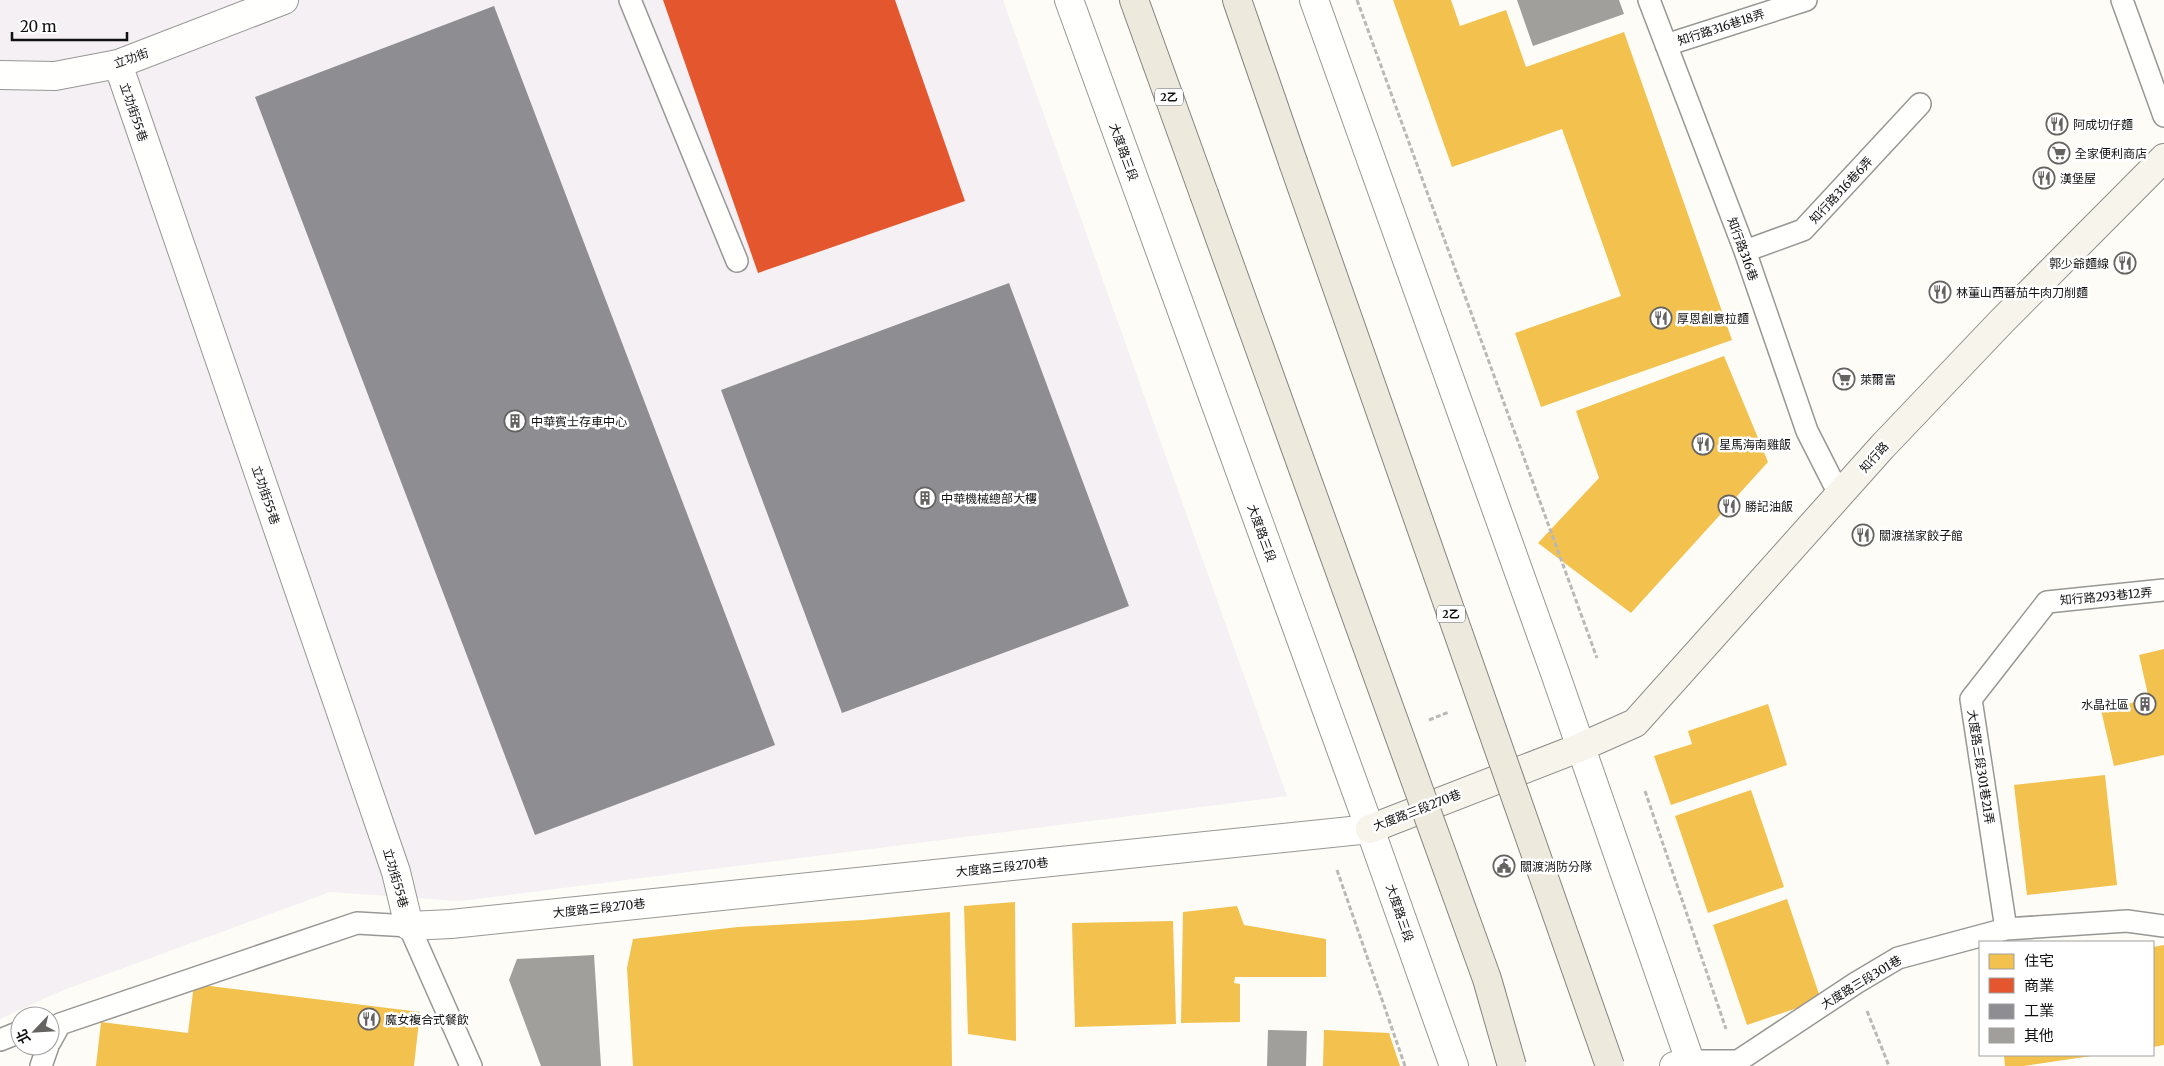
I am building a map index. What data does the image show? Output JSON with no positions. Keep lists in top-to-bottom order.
{
  "streets": {
    "main road": ["2乙"],
    "street": [
      "立功街",
      "立功街55巷",
      "大度路三段",
      "知行路",
      "大度路三段270巷"
    ],
    "lane": [
      "知行路316巷18弄",
      "知行路316巷6弄",
      "知行路316巷",
      "知行路293巷12弄",
      "大度路三段301巷21弄",
      "大度路三段301巷"
    ]
  },
  "crossings": [
    ["知行路316巷18弄", "知行路316巷"],
    ["立功街", "立功街55巷"],
    ["立功街55巷", "大度路三段270巷"],
    ["大度路三段", "大度路三段270巷"],
    ["知行路316巷6弄", "知行路316巷"],
    ["知行路316巷", "知行路"],
    ["知行路", "大度路三段270巷"],
    ["知行路293巷12弄", "大度路三段301巷21弄"],
    ["大度路三段301巷21弄", "大度路三段301巷"]
  ],
  "places": {
    "restaurant": [
      "阿成切仔麵",
      "漢堡屋",
      "郭少爺麵線",
      "林董山西蕃茄牛肉刀削麵",
      "厚恩創意拉麵",
      "星馬海南雞飯",
      "勝記油飯",
      "關渡禚家餃子館",
      "魔女複合式餐飲"
    ],
    "supermarket": ["全家便利商店", "萊爾富"],
    "building": ["中華賓士存車中心", "中華機械總部大樓", "水晶社區"],
    "public building": ["關渡消防分隊"]
  },
  "legend": [
    "住宅",
    "商業",
    "工業",
    "其他"
  ],
  "scale_bar": "20 m",
  "north": "bottom left"
}
